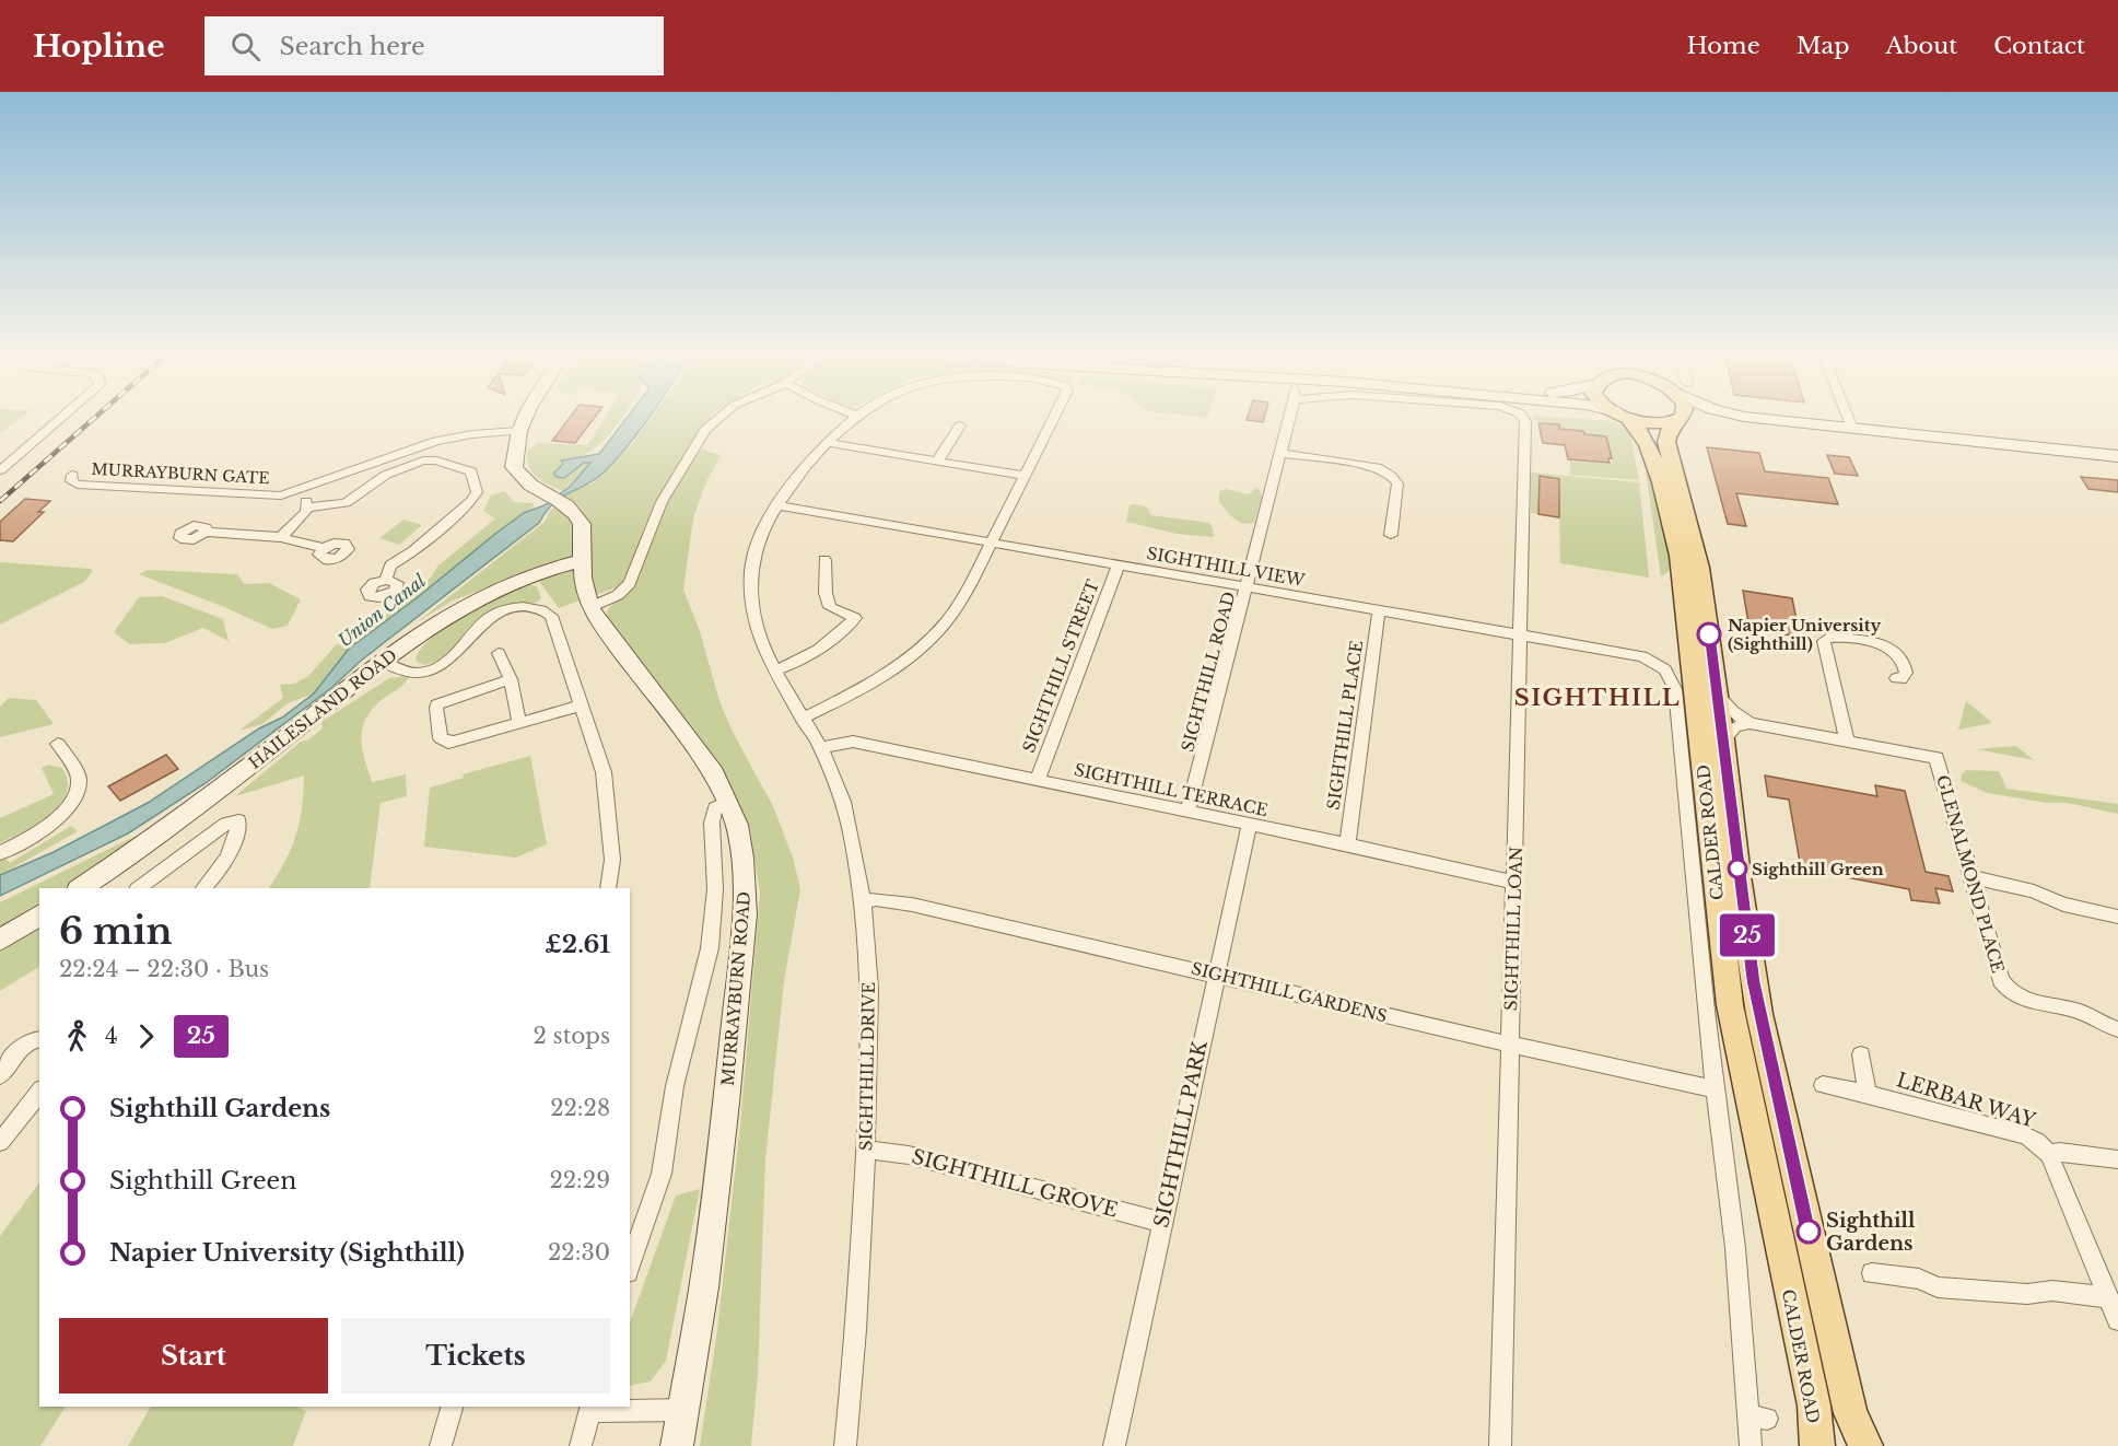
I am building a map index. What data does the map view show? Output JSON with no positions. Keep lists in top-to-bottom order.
{
  "streets": {
    "main road": ["CALDER ROAD"],
    "street": [
      "MURRAYBURN GATE",
      "SIGHTHILL VIEW",
      "SIGHTHILL STREET",
      "SIGHTHILL ROAD",
      "HAILESLAND ROAD",
      "SIGHTHILL PLACE",
      "SIGHTHILL TERRACE",
      "GLENALMOND PLACE",
      "SIGHTHILL LOAN",
      "MURRAYBURN ROAD",
      "SIGHTHILL GARDENS",
      "SIGHTHILL DRIVE",
      "LERBAR WAY",
      "SIGHTHILL PARK",
      "SIGHTHILL GROVE"
    ]
  },
  "crossings": [
    ["MURRAYBURN GATE", "MURRAYBURN ROAD"],
    ["SIGHTHILL VIEW", "SIGHTHILL STREET"],
    ["SIGHTHILL VIEW", "SIGHTHILL ROAD"],
    ["SIGHTHILL VIEW", "SIGHTHILL PLACE"],
    ["SIGHTHILL VIEW", "CALDER ROAD"],
    ["SIGHTHILL VIEW", "SIGHTHILL LOAN"],
    ["SIGHTHILL VIEW", "SIGHTHILL DRIVE"],
    ["SIGHTHILL STREET", "SIGHTHILL TERRACE"],
    ["SIGHTHILL ROAD", "SIGHTHILL TERRACE"],
    ["HAILESLAND ROAD", "MURRAYBURN ROAD"],
    ["SIGHTHILL PLACE", "SIGHTHILL TERRACE"],
    ["SIGHTHILL TERRACE", "SIGHTHILL LOAN"],
    ["SIGHTHILL TERRACE", "SIGHTHILL DRIVE"],
    ["SIGHTHILL TERRACE", "SIGHTHILL PARK"],
    ["CALDER ROAD", "SIGHTHILL GARDENS"],
    ["SIGHTHILL LOAN", "SIGHTHILL GARDENS"],
    ["SIGHTHILL GARDENS", "SIGHTHILL DRIVE"],
    ["SIGHTHILL GARDENS", "SIGHTHILL PARK"],
    ["SIGHTHILL DRIVE", "SIGHTHILL GROVE"],
    ["SIGHTHILL PARK", "SIGHTHILL GROVE"]
  ],
  "districts": ["SIGHTHILL"],
  "water": ["Union Canal"],
  "places": ["Napier University (Sighthill)", "Sighthill Green", "Sighthill Gardens"],
  "lines": ["bus line 25"],
  "page": {
    "header": "Hopline",
    "search": "Search here",
    "nav": [
      "Home",
      "Map",
      "About",
      "Contact"
    ],
    "on_map": "25",
    "heading": ["6 min", "22:24 – 22:30 · Bus", "£2.61"],
    "legs": ["4", "25", "2 stops"],
    "list": [
      {
        "name": "Sighthill Gardens",
        "value": "22:28"
      },
      {
        "name": "Sighthill Green",
        "value": "22:29"
      },
      {
        "name": "Napier University (Sighthill)",
        "value": "22:30"
      }
    ],
    "buttons": ["Start", "Tickets"]
  }
}
